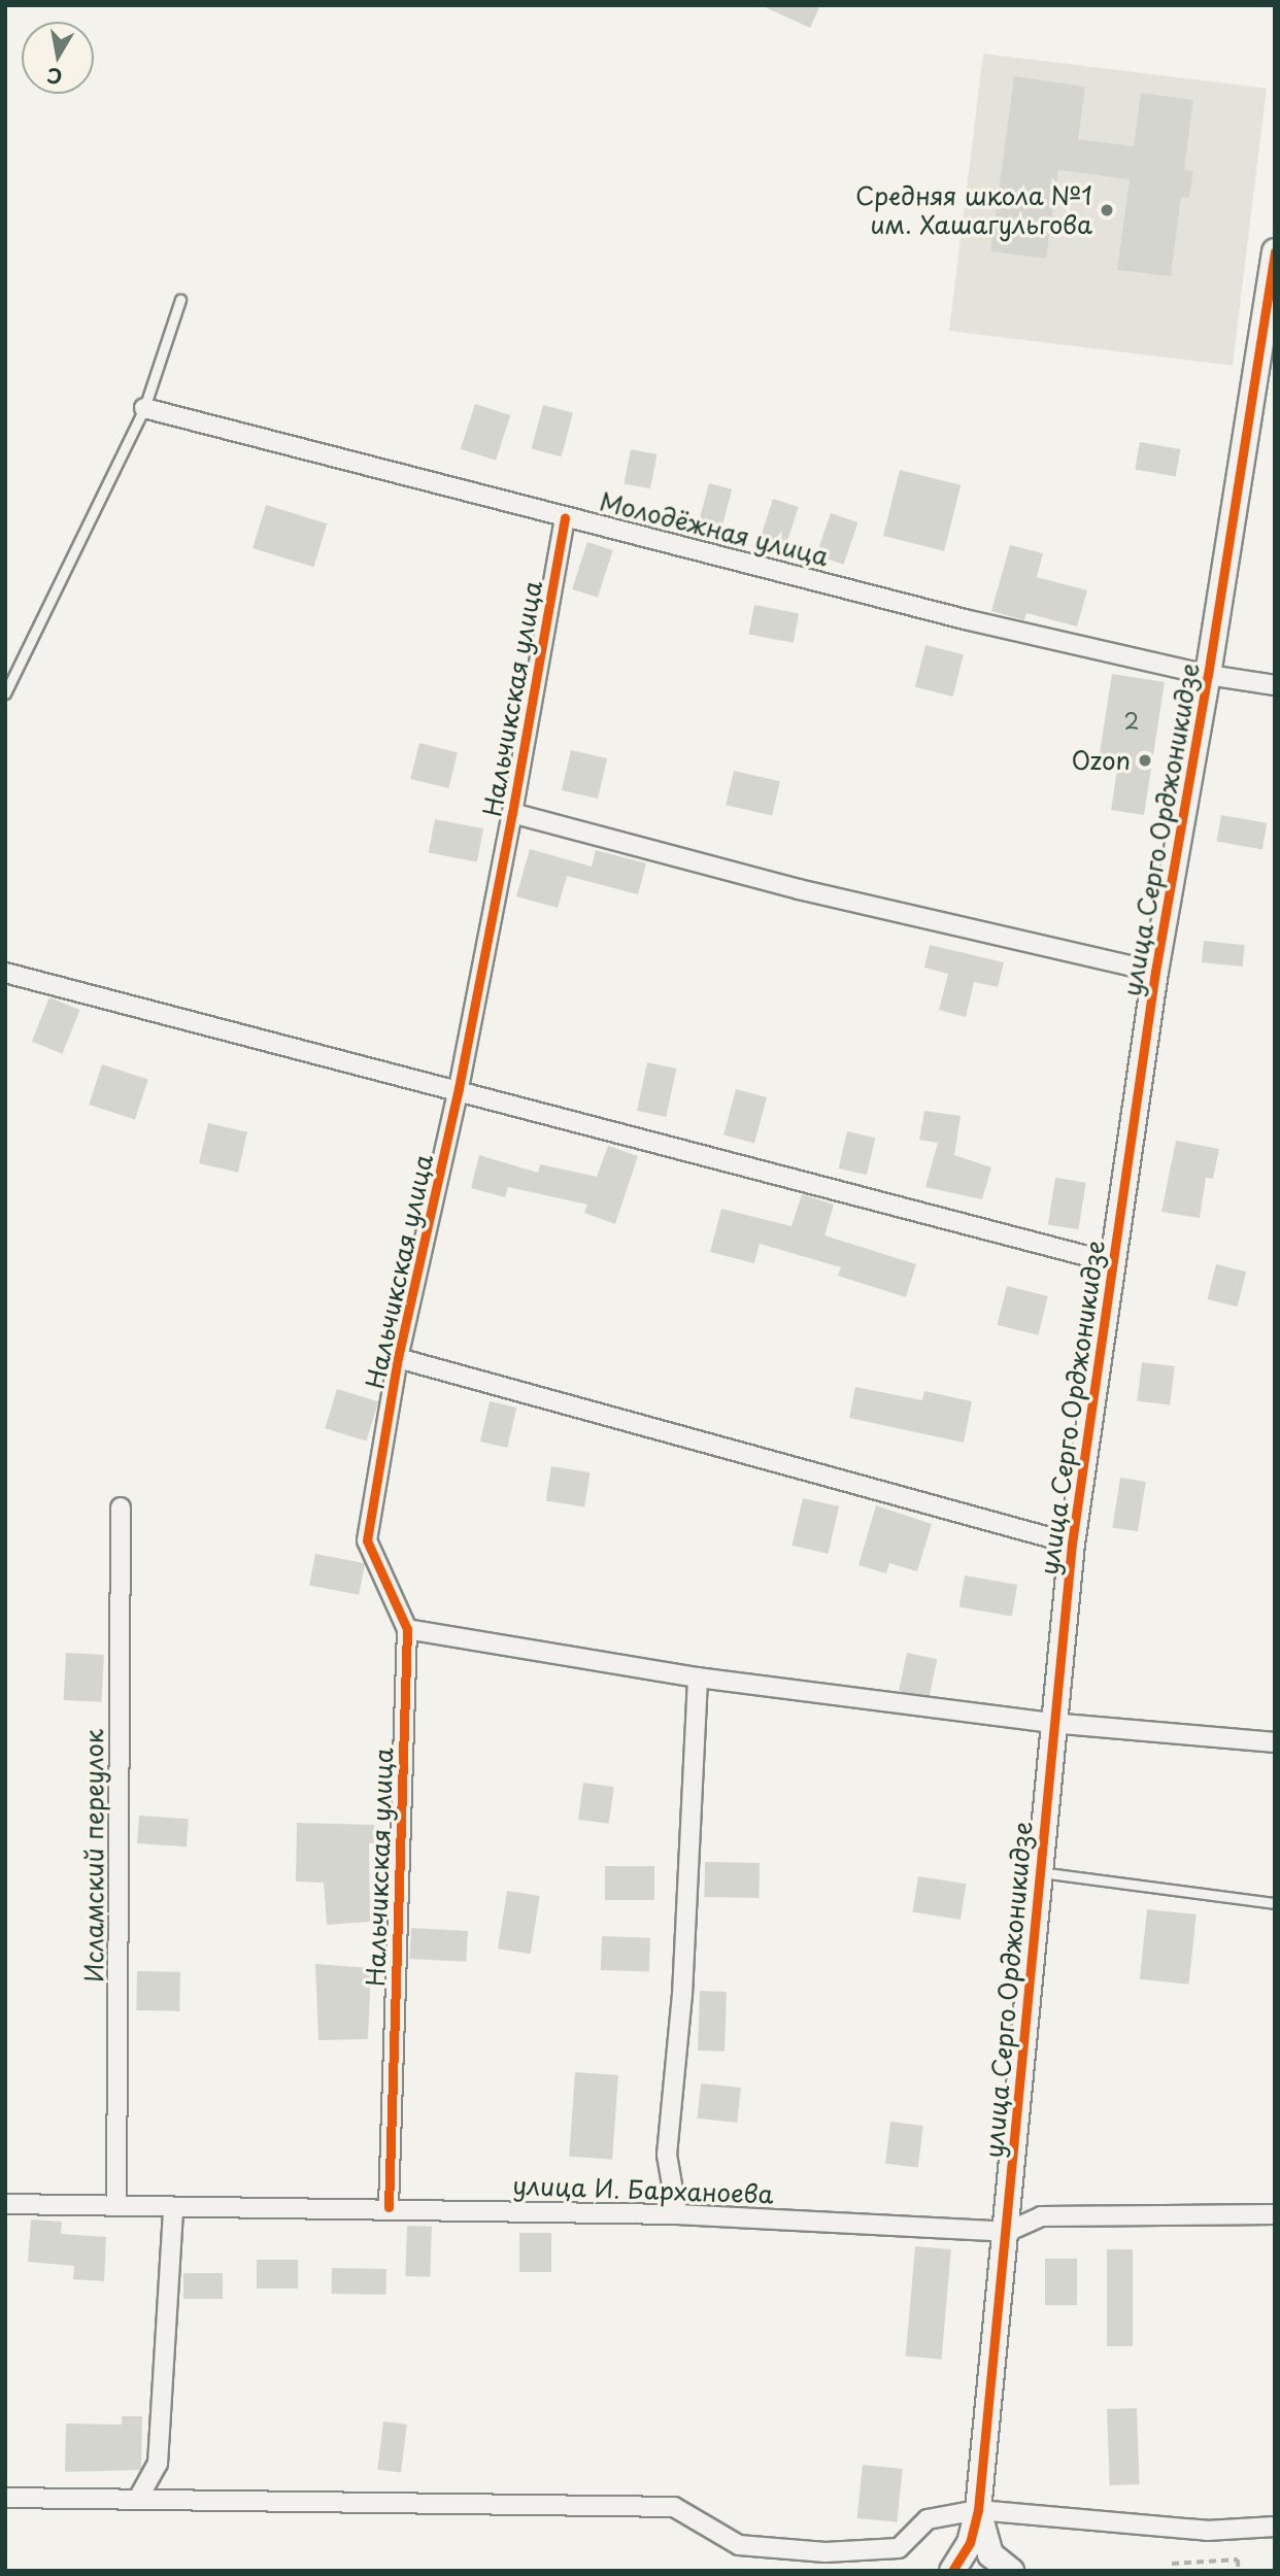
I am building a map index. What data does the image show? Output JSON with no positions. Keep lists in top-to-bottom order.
{
  "streets": {
    "street": [
      "Молодёжная улица",
      "Нальчикская улица",
      "улица Серго Орджоникидзе",
      "Исламский переулок",
      "улица И. Барханоева"
    ]
  },
  "crossings": [
    ["Молодёжная улица", "Нальчикская улица"],
    ["Молодёжная улица", "улица Серго Орджоникидзе"],
    ["Нальчикская улица", "улица И. Барханоева"],
    ["улица Серго Орджоникидзе", "улица И. Барханоева"],
    ["Исламский переулок", "улица И. Барханоева"]
  ],
  "places": ["Средняя школа №1 им. Хашагульгова", "Ozon"],
  "house_numbers": ["2"],
  "north": "bottom"
}
